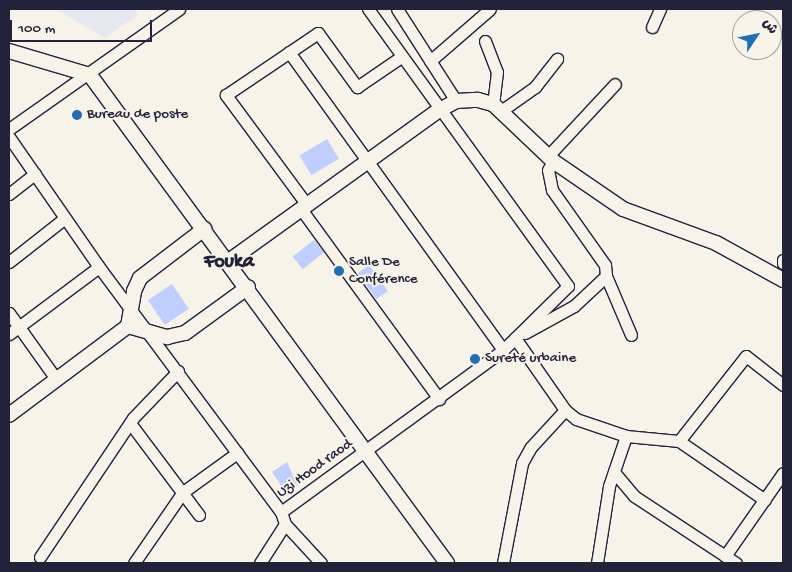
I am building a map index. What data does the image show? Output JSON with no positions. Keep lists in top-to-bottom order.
{
  "streets": {
    "street": ["Uzi Hood raod"]
  },
  "districts": ["Fouka"],
  "places": ["Bureau de poste", "Salle De Conférence", "Sureté urbaine"],
  "scale_bar": "100 m",
  "north": "top right"
}
